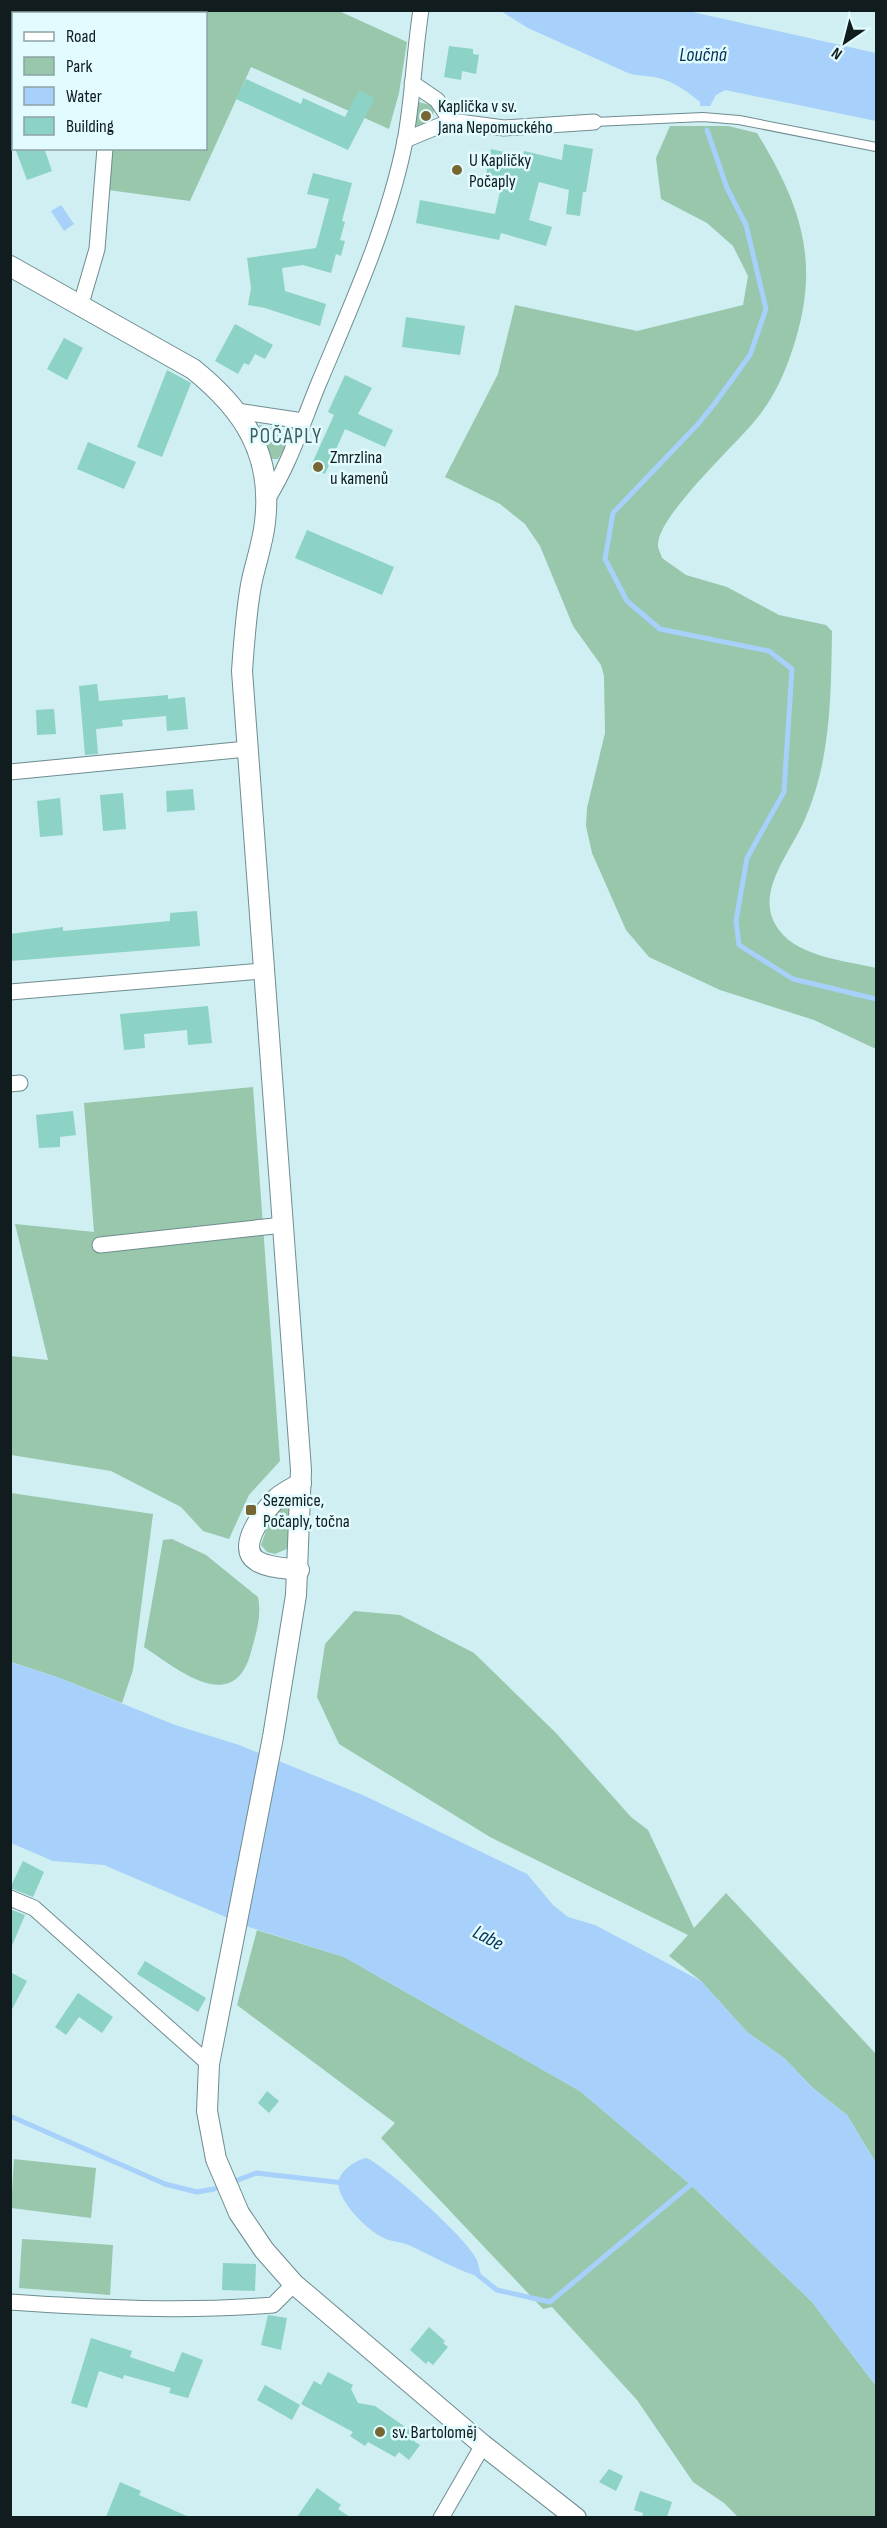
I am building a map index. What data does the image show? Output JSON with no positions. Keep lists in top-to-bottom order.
{
  "districts": ["POČAPLY"],
  "water": ["Loučná", "Labe"],
  "places": {
    "other": [
      "Kaplička v sv. Jana Nepomuckého",
      "U Kapličky Počaply",
      "Zmrzlina u kamenů",
      "sv. Bartoloměj"
    ],
    "transit": ["Sezemice, Počaply, točna"]
  },
  "legend": [
    "Road",
    "Park",
    "Water",
    "Building"
  ],
  "north": "bottom left"
}
